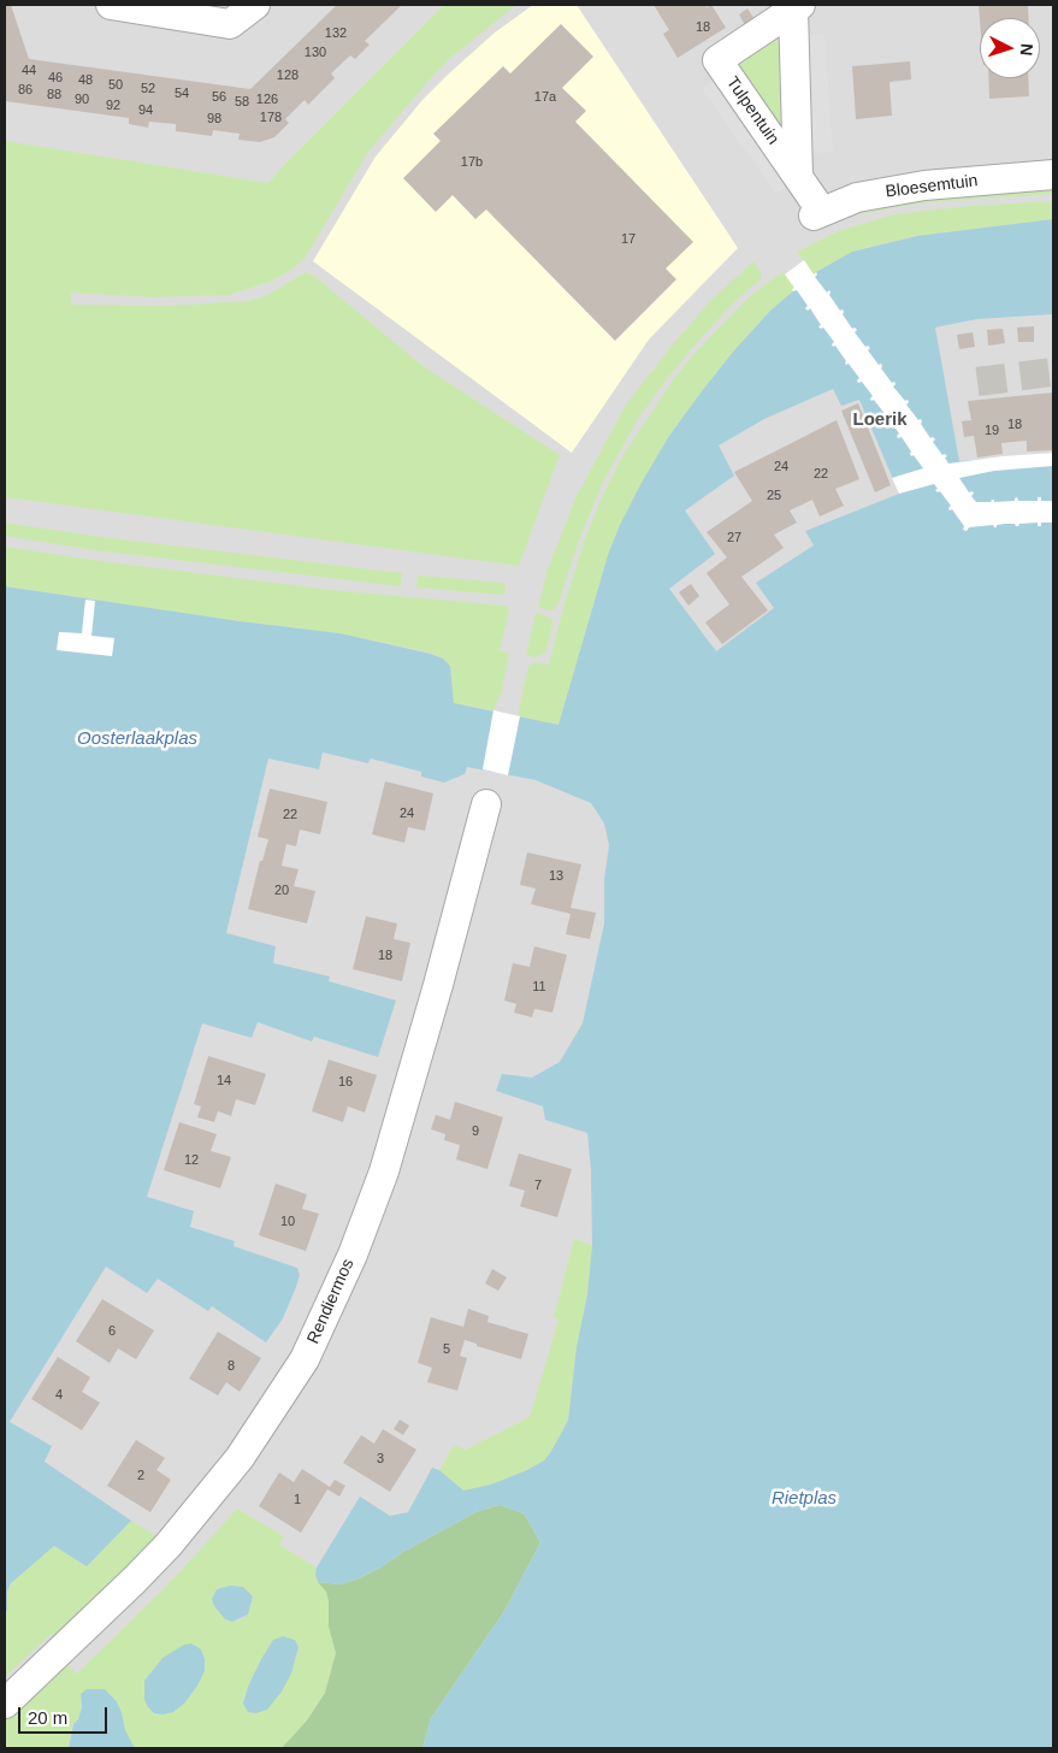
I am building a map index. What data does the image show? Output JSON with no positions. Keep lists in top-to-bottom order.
{
  "streets": {
    "street": ["Tulpentuin", "Bloesemtuin", "Rendiermos"]
  },
  "crossings": [
    ["Tulpentuin", "Bloesemtuin"]
  ],
  "districts": ["Loerik"],
  "water": ["Oosterlaakplas", "Rietplas"],
  "house_numbers": [
    "18",
    "132",
    "130",
    "44",
    "128",
    "46",
    "48",
    "50",
    "52",
    "86",
    "54",
    "88",
    "56",
    "17a",
    "90",
    "126",
    "58",
    "92",
    "94",
    "178",
    "98",
    "17b",
    "17",
    "18",
    "19",
    "24",
    "22",
    "25",
    "27",
    "24",
    "22",
    "13",
    "20",
    "18",
    "11",
    "14",
    "16",
    "9",
    "12",
    "7",
    "10",
    "6",
    "5",
    "8",
    "4",
    "3",
    "2",
    "1"
  ],
  "scale_bar": "20 m",
  "north": "right"
}
